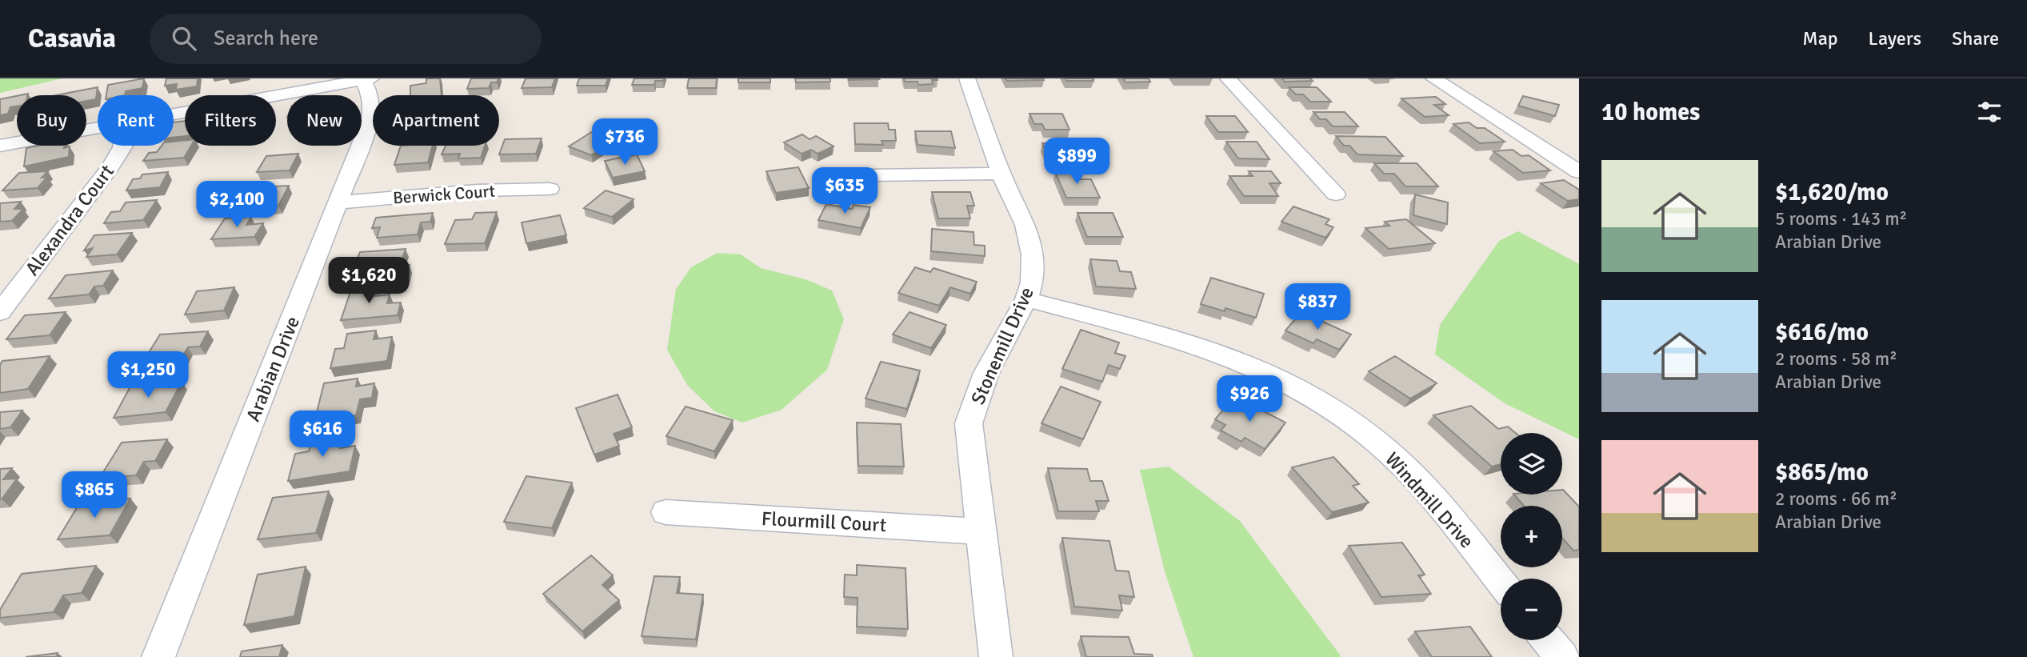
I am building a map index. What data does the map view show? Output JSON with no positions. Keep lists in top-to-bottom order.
{
  "streets": {
    "street": [
      "Berwick Court",
      "Alexandra Court",
      "Stonemill Drive",
      "Arabian Drive",
      "Windmill Drive",
      "Flourmill Court"
    ]
  },
  "crossings": [
    ["Berwick Court", "Arabian Drive"],
    ["Stonemill Drive", "Windmill Drive"],
    ["Stonemill Drive", "Flourmill Court"]
  ],
  "page": {
    "header": "Casavia",
    "search": "Search here",
    "nav": ["Map", "Layers", "Share"],
    "heading": "10 homes",
    "chip": [
      "Buy",
      "Rent",
      "Filters",
      "New",
      "Apartment"
    ],
    "price": [
      "$736",
      "$899",
      "$635",
      "$2,100",
      "$1,620",
      "$837",
      "$1,250",
      "$926",
      "$616",
      "$865"
    ],
    "list": [
      {
        "name": "$1,620/mo",
        "note": "5 rooms · 143 m² · Arabian Drive"
      },
      {
        "name": "$616/mo",
        "note": "2 rooms · 58 m² · Arabian Drive"
      },
      {
        "name": "$865/mo",
        "note": "2 rooms · 66 m² · Arabian Drive"
      }
    ],
    "map_buttons": ["+", "−"]
  }
}
